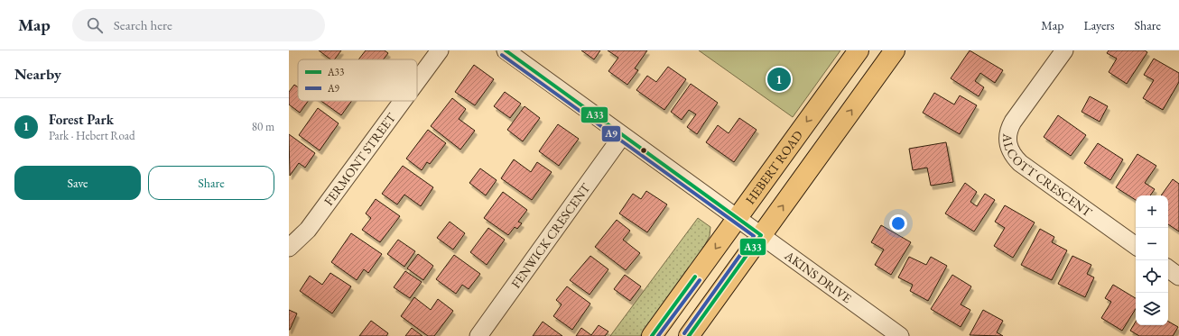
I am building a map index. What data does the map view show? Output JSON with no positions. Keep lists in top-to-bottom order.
{
  "streets": {
    "main road": ["HEBERT ROAD"],
    "street": [
      "FERMONT STREET",
      "ALCOTT CRESCENT",
      "FENWICK CRESCENT",
      "AKINS DRIVE"
    ]
  },
  "crossings": [
    ["HEBERT ROAD", "AKINS DRIVE"],
    ["FENWICK CRESCENT", "AKINS DRIVE"]
  ],
  "lines": ["transit line A33", "transit line A9"],
  "legend": ["A33", "A9"],
  "page": {
    "header": "Map",
    "search": "Search here",
    "nav": ["Map", "Layers", "Share"],
    "heading": "Nearby",
    "pins": "1",
    "list": [
      {
        "mark": "1",
        "name": "Forest Park",
        "note": "Park · Hebert Road",
        "value": "80 m"
      }
    ],
    "buttons": ["Save", "Share"],
    "map_buttons": ["+", "−"]
  }
}
